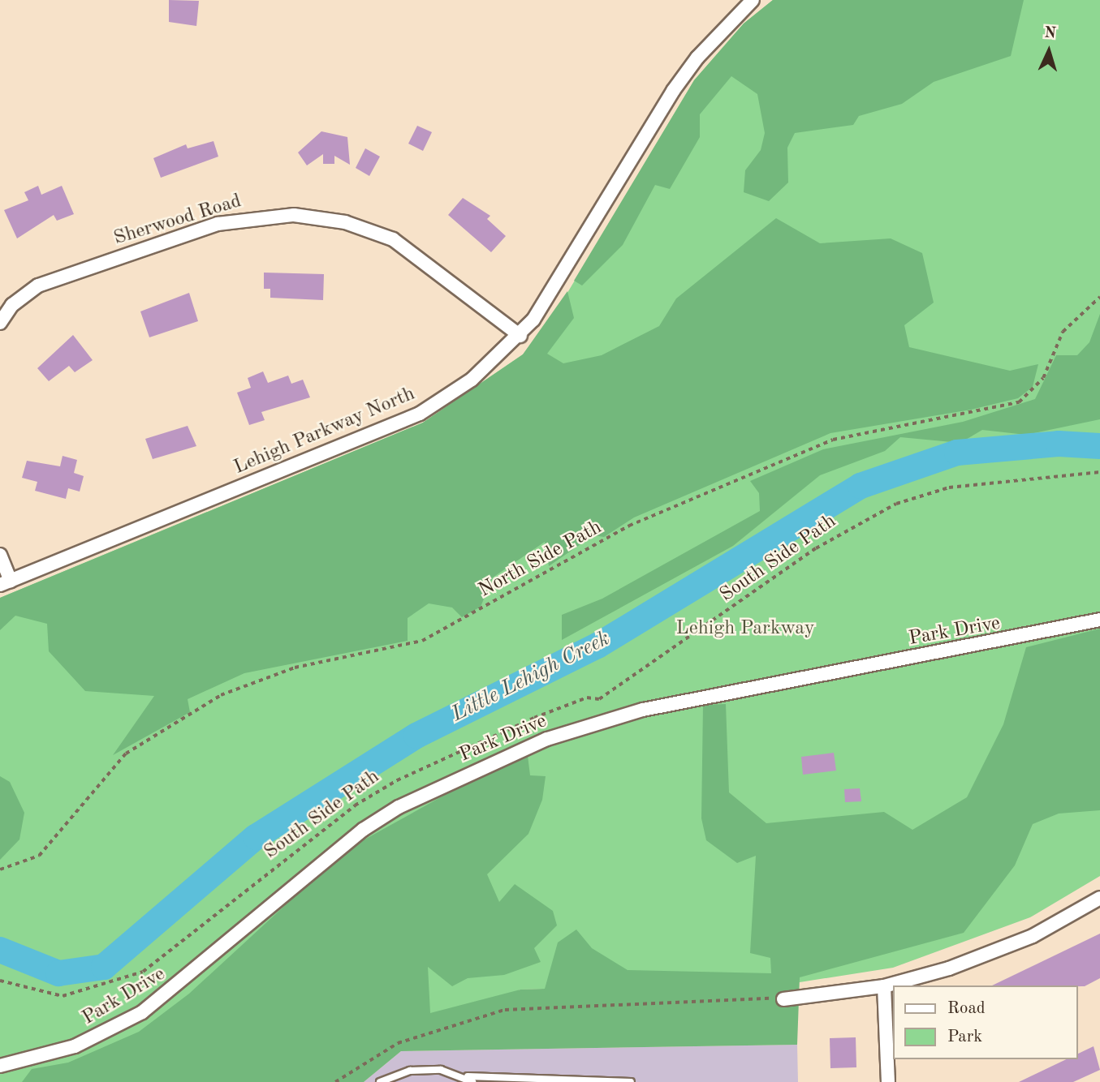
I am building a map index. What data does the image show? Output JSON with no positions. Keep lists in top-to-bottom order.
{
  "streets": {
    "street": ["Sherwood Road", "Lehigh Parkway North", "Park Drive"],
    "path": ["South Side Path", "North Side Path"]
  },
  "crossings": [
    ["Sherwood Road", "Lehigh Parkway North"]
  ],
  "water": ["Little Lehigh Creek"],
  "parks": ["Lehigh Parkway"],
  "legend": ["Road", "Park"],
  "north": "top"
}
